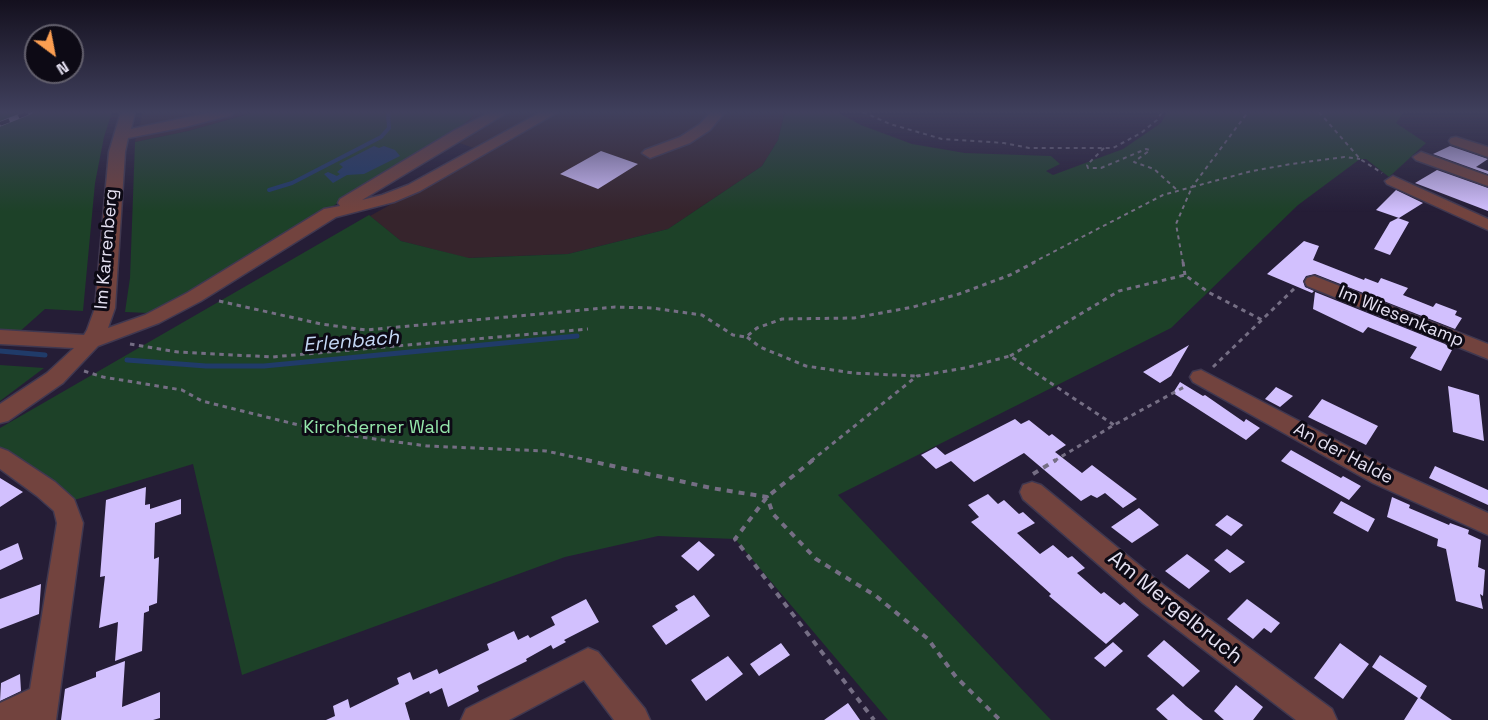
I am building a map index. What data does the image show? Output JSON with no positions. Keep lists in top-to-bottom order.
{
  "streets": {
    "street": [
      "Im Karrenberg",
      "Im Wiesenkamp",
      "An der Halde",
      "Am Mergelbruch"
    ]
  },
  "water": ["Erlenbach"],
  "parks": ["Kirchderner Wald"],
  "north": "bottom right"
}
